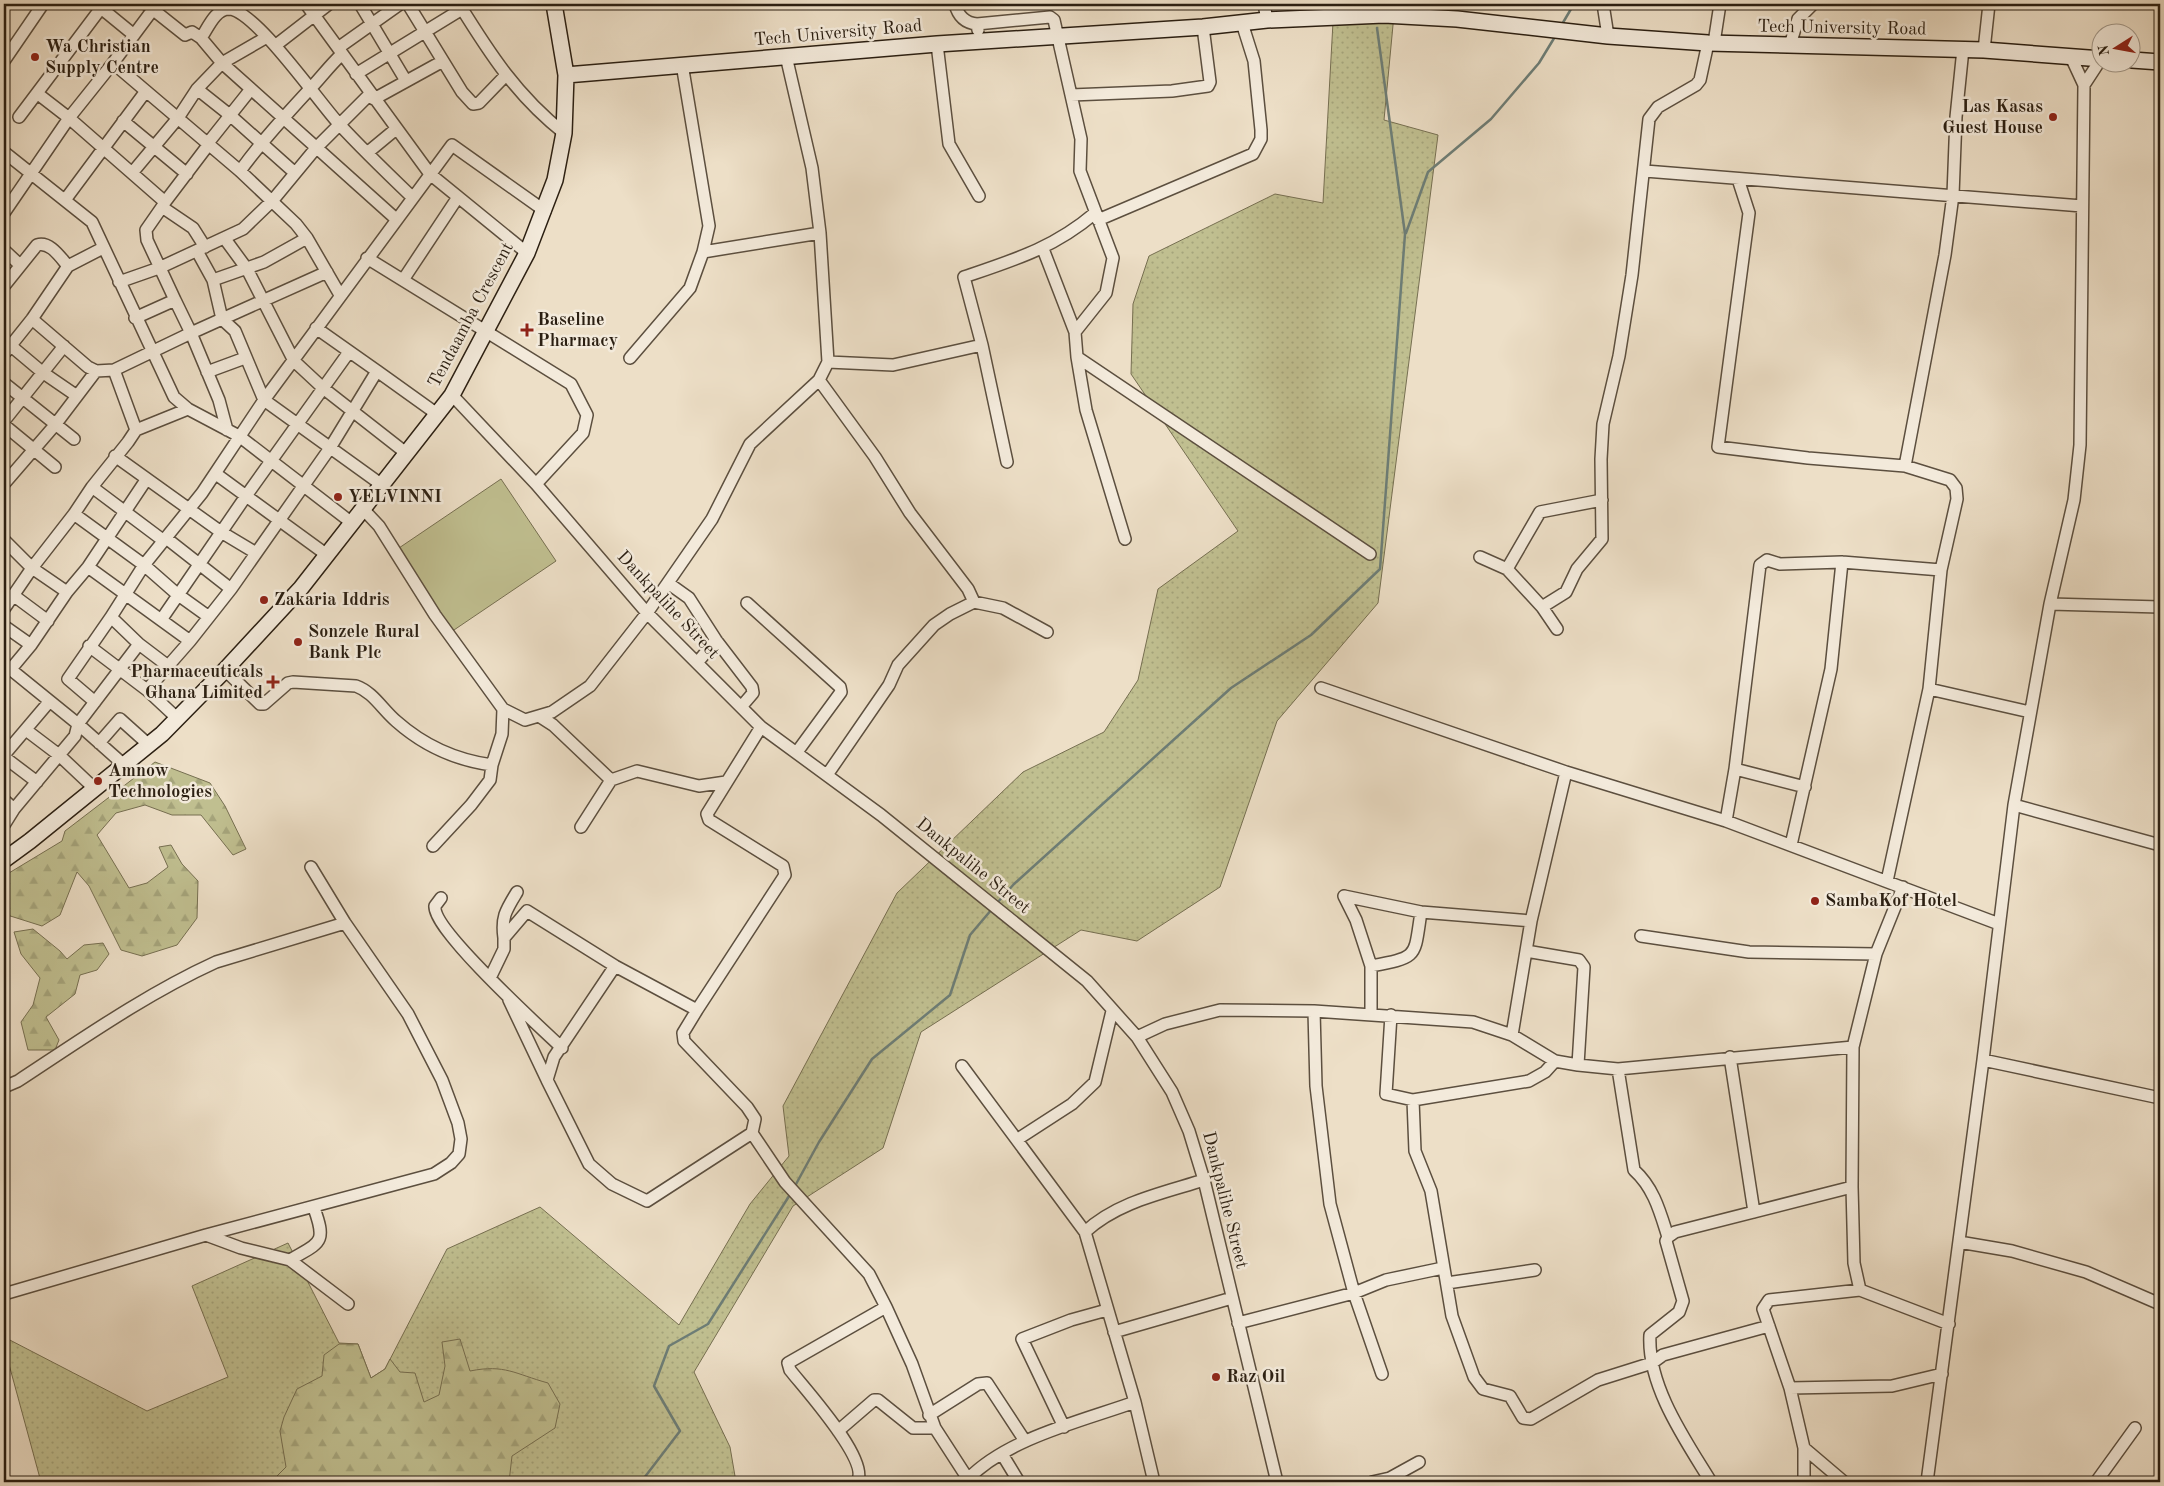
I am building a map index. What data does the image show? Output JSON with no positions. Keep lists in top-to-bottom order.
{
  "streets": {
    "street": ["Tech University Road", "Tendaamba Crescent", "Dankpalihe Street"]
  },
  "crossings": [
    ["Tech University Road", "Tendaamba Crescent"],
    ["Tendaamba Crescent", "Dankpalihe Street"]
  ],
  "places": {
    "other": [
      "Wa Christian Supply Centre",
      "Las Kasas Guest House",
      "YELVINNI",
      "Zakaria Iddris",
      "Sonzele Rural Bank Plc",
      "Amnow Technologies",
      "SambaKof Hotel",
      "Raz Oil"
    ],
    "health": ["Baseline Pharmacy", "Pharmaceuticals Ghana Limited"]
  },
  "north": "left"
}
